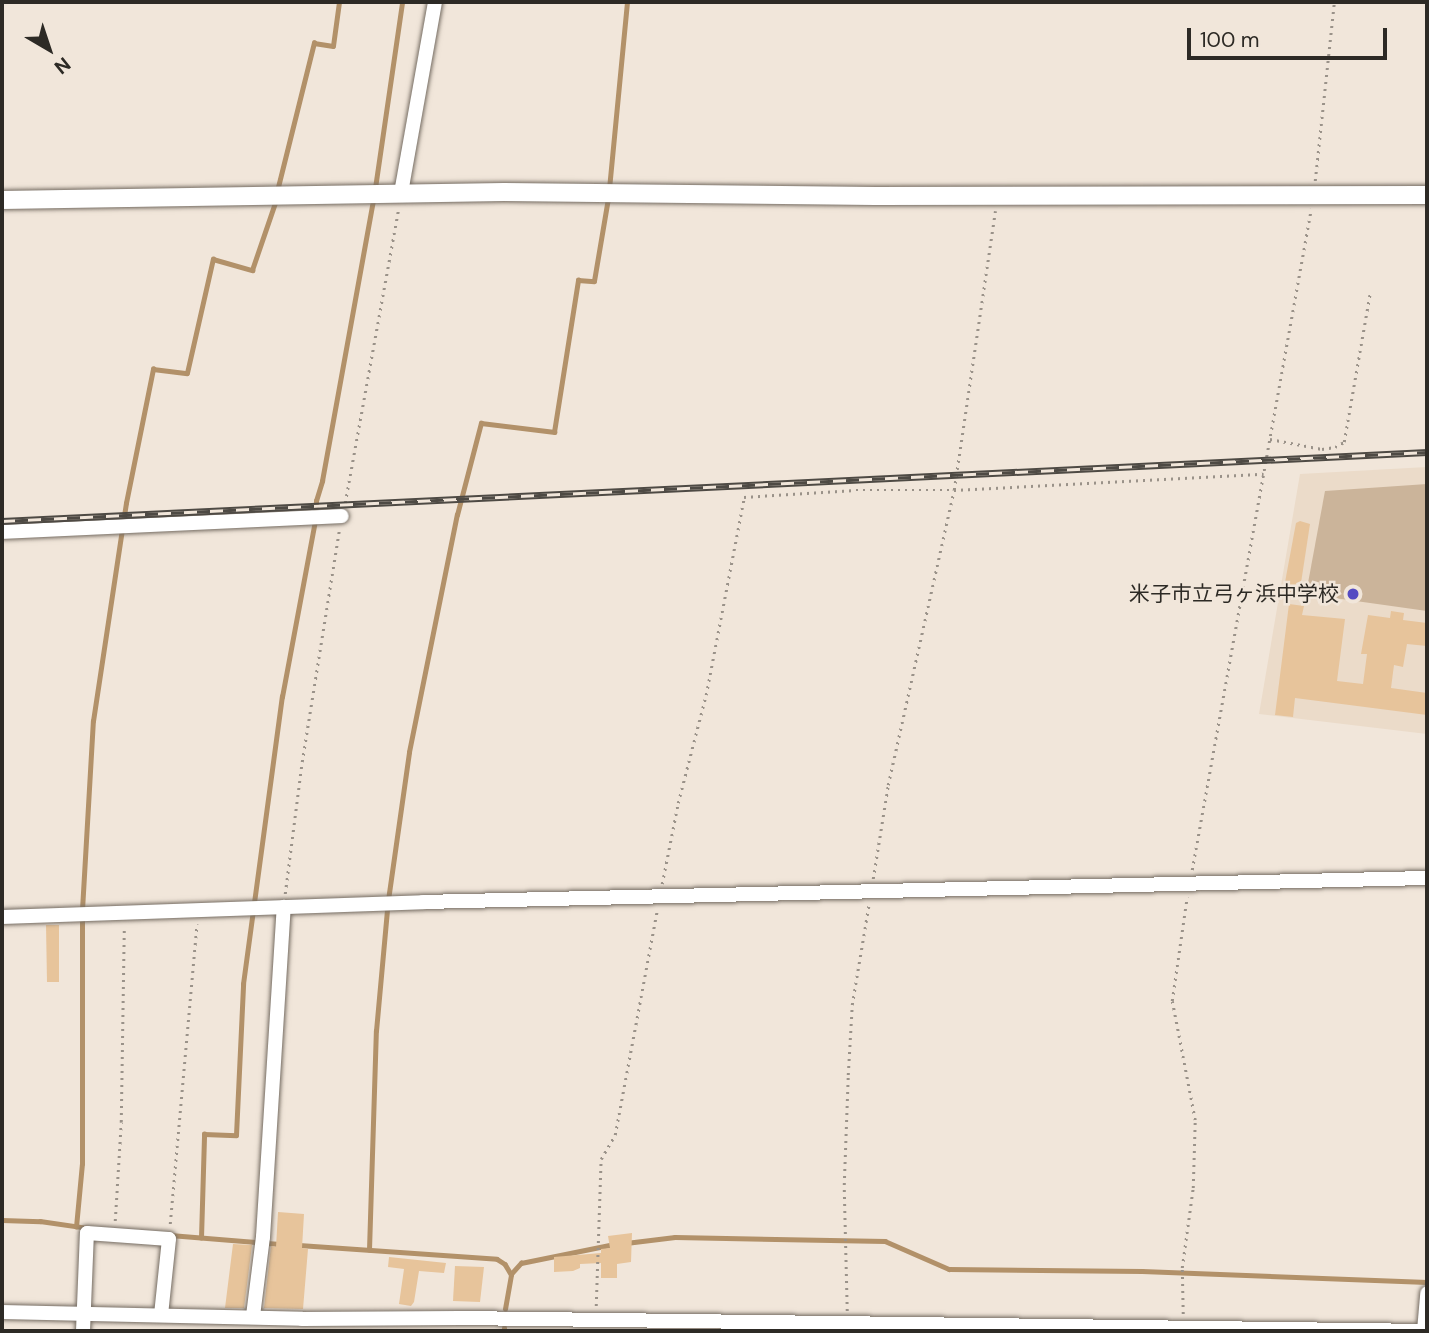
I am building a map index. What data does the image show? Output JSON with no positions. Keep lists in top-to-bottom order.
{
  "places": ["米子市立弓ヶ浜中学校"],
  "scale_bar": "100 m",
  "north": "bottom right"
}
